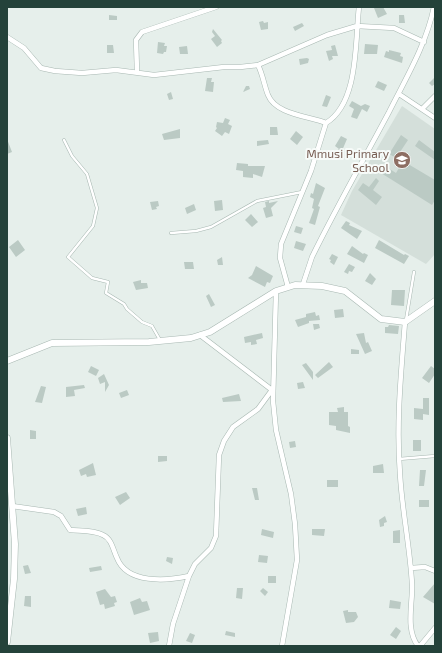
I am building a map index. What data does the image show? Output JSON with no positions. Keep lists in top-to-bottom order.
{
  "places": {
    "school or university": ["Mmusi Primary School"]
  }
}
